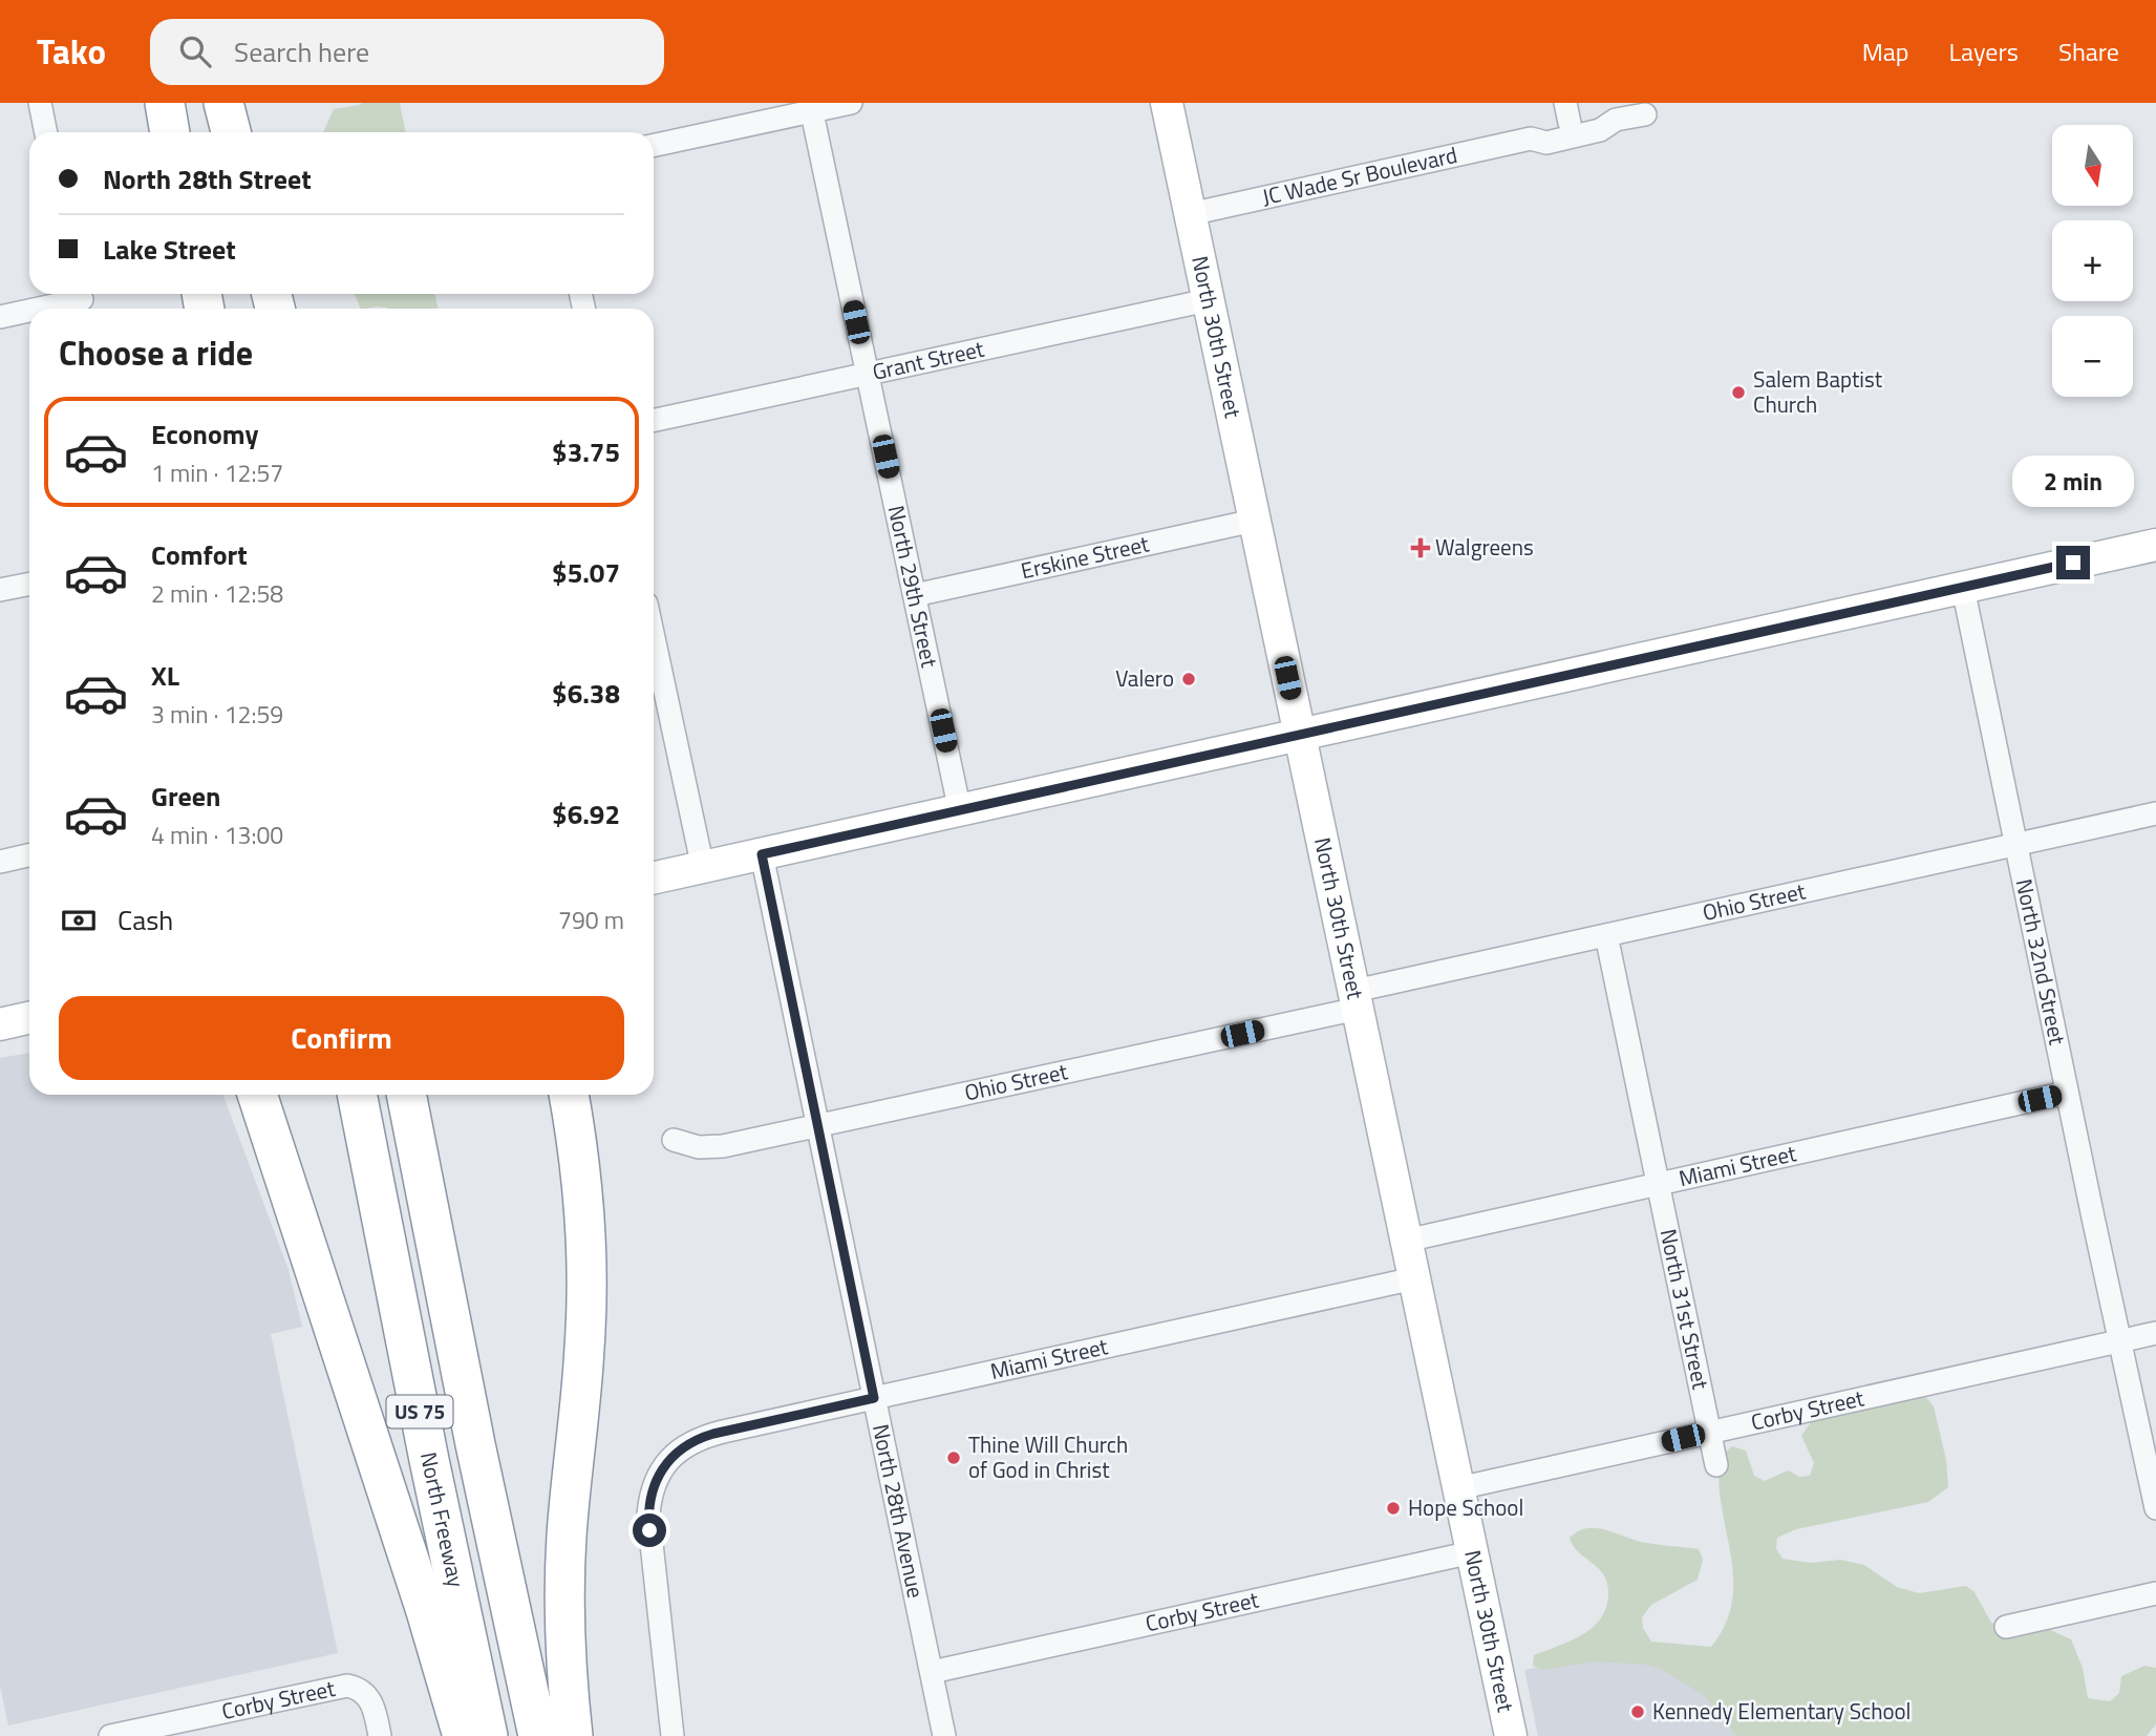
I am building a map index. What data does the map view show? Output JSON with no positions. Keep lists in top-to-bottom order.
{
  "streets": {
    "highway": ["US 75", "North Freeway"],
    "main road": ["North 30th Street"],
    "street": [
      "JC Wade Sr Boulevard",
      "Grant Street",
      "Erskine Street",
      "North 29th Street",
      "Ohio Street",
      "North 32nd Street",
      "Miami Street",
      "North 31st Street",
      "Corby Street",
      "North 28th Avenue"
    ]
  },
  "crossings": [
    ["JC Wade Sr Boulevard", "North 30th Street"],
    ["North 30th Street", "Grant Street"],
    ["North 30th Street", "Erskine Street"],
    ["North 30th Street", "Ohio Street"],
    ["North 30th Street", "Miami Street"],
    ["North 30th Street", "Corby Street"],
    ["Grant Street", "North 29th Street"],
    ["Erskine Street", "North 29th Street"],
    ["Ohio Street", "North 32nd Street"],
    ["Ohio Street", "North 31st Street"],
    ["Ohio Street", "North 28th Avenue"],
    ["North 32nd Street", "Miami Street"],
    ["North 32nd Street", "Corby Street"],
    ["Miami Street", "North 31st Street"],
    ["Miami Street", "North 28th Avenue"],
    ["North 31st Street", "Corby Street"],
    ["Corby Street", "North 28th Avenue"]
  ],
  "places": {
    "other": [
      "Salem Baptist Church",
      "Valero",
      "Thine Will Church of God in Christ",
      "Hope School",
      "Kennedy Elementary School"
    ],
    "health": ["Walgreens"]
  },
  "north": "bottom",
  "page": {
    "header": "Tako",
    "search": "Search here",
    "nav": ["Map", "Layers", "Share"],
    "map_buttons": ["+", "−"],
    "banner": ["North 28th Street", "Lake Street"],
    "heading": "Choose a ride",
    "list": [
      {
        "name": "Economy",
        "note": "1 min · 12:57",
        "value": "$3.75"
      },
      {
        "name": "Comfort",
        "note": "2 min · 12:58",
        "value": "$5.07"
      },
      {
        "name": "XL",
        "note": "3 min · 12:59",
        "value": "$6.38"
      },
      {
        "name": "Green",
        "note": "4 min · 13:00",
        "value": "$6.92"
      }
    ],
    "bubble": "2 min",
    "pay": ["Cash", "790 m"],
    "buttons": "Confirm"
  }
}
